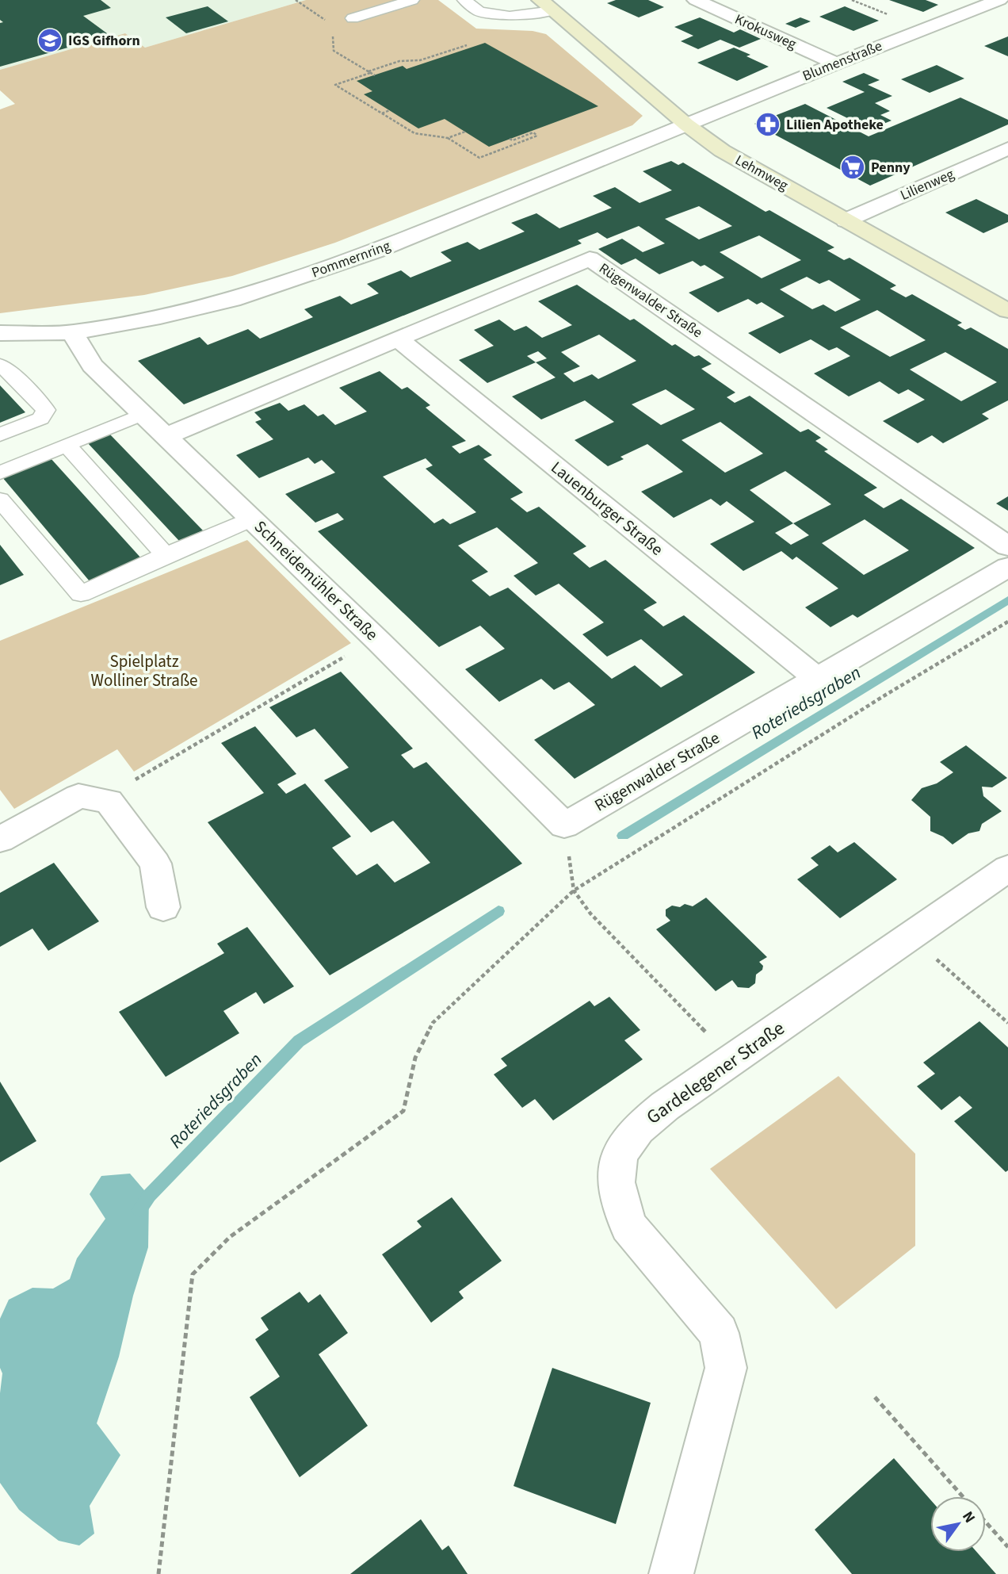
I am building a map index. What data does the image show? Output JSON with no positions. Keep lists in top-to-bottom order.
{
  "streets": {
    "street": [
      "Krokusweg",
      "Blumenstraße",
      "Lehmweg",
      "Lilienweg",
      "Pommernring",
      "Rügenwalder Straße",
      "Lauenburger Straße",
      "Schneidemühler Straße",
      "Gardelegener Straße"
    ]
  },
  "crossings": [
    ["Krokusweg", "Blumenstraße"],
    ["Blumenstraße", "Lehmweg"],
    ["Blumenstraße", "Pommernring"],
    ["Lehmweg", "Lilienweg"],
    ["Lehmweg", "Pommernring"],
    ["Pommernring", "Schneidemühler Straße"],
    ["Rügenwalder Straße", "Lauenburger Straße"],
    ["Rügenwalder Straße", "Schneidemühler Straße"]
  ],
  "water": ["Roteriedsgraben"],
  "parks": ["Spielplatz Wolliner Straße"],
  "places": {
    "school or university": ["IGS Gifhorn"],
    "pharmacy": ["Lilien Apotheke"],
    "supermarket": ["Penny"]
  },
  "north": "top right"
}
